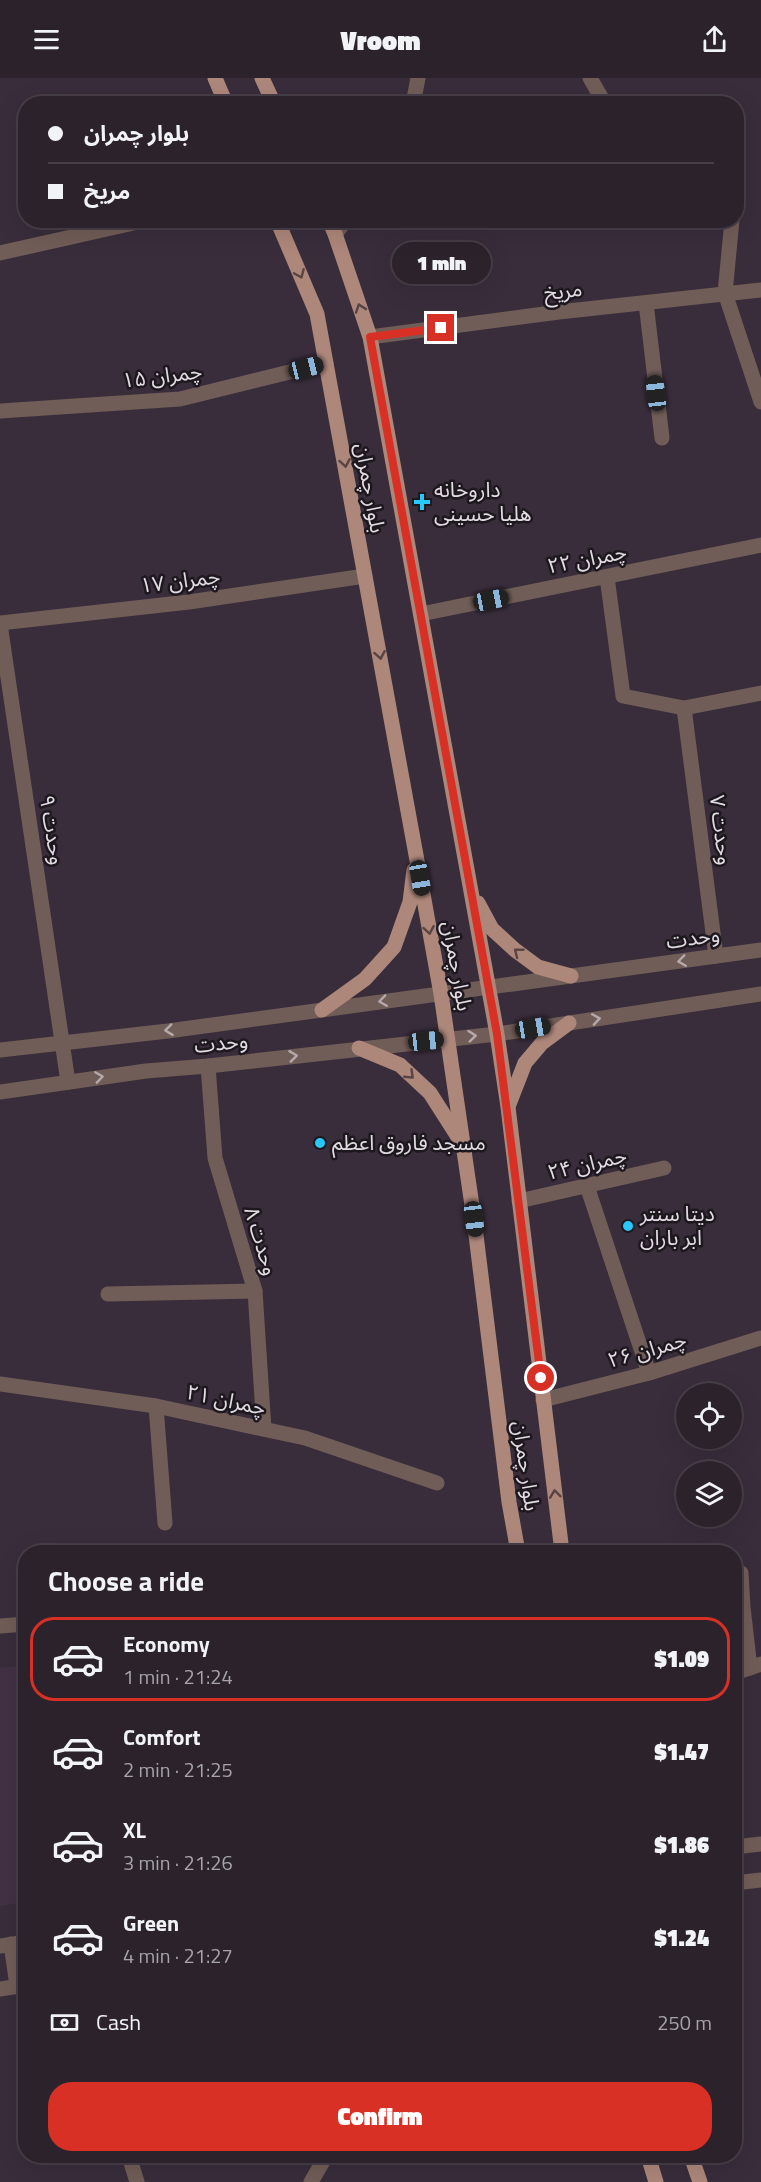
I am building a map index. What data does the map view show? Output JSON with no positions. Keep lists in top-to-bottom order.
{
  "streets": {
    "main road": ["بلوار چمران"],
    "street": [
      "مریخ",
      "چمران ۱۵",
      "چمران ۲۲",
      "چمران ۱۷",
      "وحدت ۹",
      "وحدت ۷",
      "وحدت",
      "چمران ۲۴",
      "وحدت ۸",
      "چمران ۲۶",
      "چمران ۲۱"
    ]
  },
  "crossings": [
    ["مریخ", "بلوار چمران"],
    ["چمران ۱۵", "بلوار چمران"],
    ["بلوار چمران", "چمران ۲۲"],
    ["بلوار چمران", "چمران ۱۷"],
    ["بلوار چمران", "وحدت"],
    ["بلوار چمران", "چمران ۲۴"],
    ["بلوار چمران", "چمران ۲۶"],
    ["چمران ۱۷", "وحدت ۹"],
    ["وحدت ۹", "وحدت"],
    ["وحدت ۷", "وحدت"],
    ["وحدت", "وحدت ۸"],
    ["وحدت ۸", "چمران ۲۱"]
  ],
  "places": {
    "health": ["داروخانه هلیا حسینی"],
    "other": ["مسجد فاروق اعظم", "دیتا سنتر ابر باران"]
  },
  "page": {
    "header": "Vroom",
    "banner": ["بلوار چمران", "مریخ"],
    "bubble": "1 min",
    "heading": "Choose a ride",
    "list": [
      {
        "name": "Economy",
        "note": "1 min · 21:24",
        "value": "$1.09"
      },
      {
        "name": "Comfort",
        "note": "2 min · 21:25",
        "value": "$1.47"
      },
      {
        "name": "XL",
        "note": "3 min · 21:26",
        "value": "$1.86"
      },
      {
        "name": "Green",
        "note": "4 min · 21:27",
        "value": "$1.24"
      }
    ],
    "pay": ["Cash", "250 m"],
    "buttons": "Confirm"
  }
}
